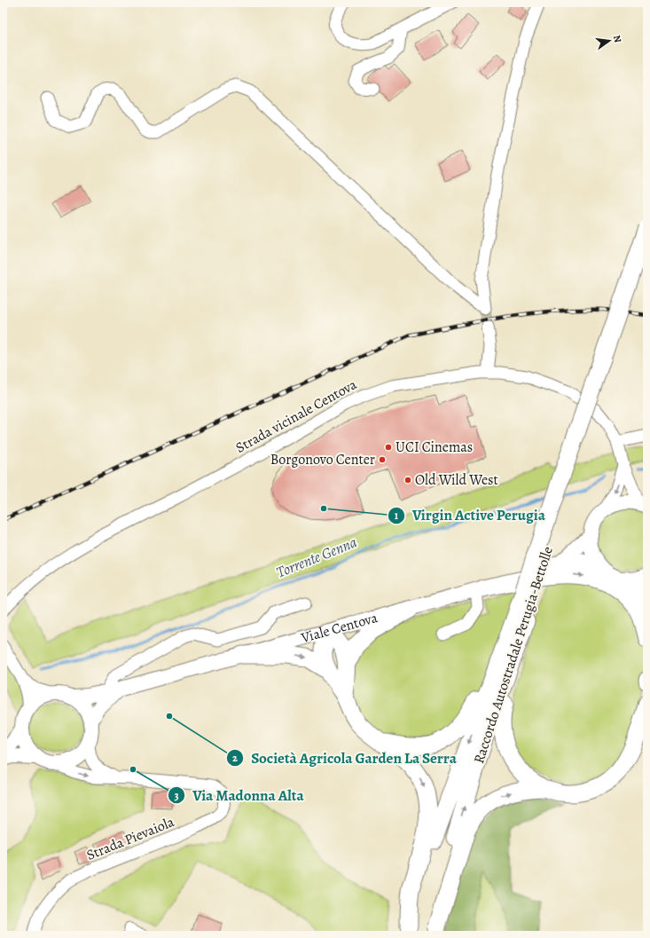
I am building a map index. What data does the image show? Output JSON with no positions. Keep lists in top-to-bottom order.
{
  "streets": {
    "highway": ["Raccordo Autostradale Perugia-Bettolle"],
    "main road": ["Viale Centova"],
    "street": ["Strada vicinale Centova", "Strada Pievaiola"]
  },
  "crossings": [
    ["Viale Centova", "Strada Pievaiola"]
  ],
  "water": ["Torrente Genna"],
  "places": [
    "UCI Cinemas",
    "Borgonovo Center",
    "Old Wild West",
    "Virgin Active Perugia",
    "Società Agricola Garden La Serra",
    "Via Madonna Alta"
  ],
  "north": "right"
}
